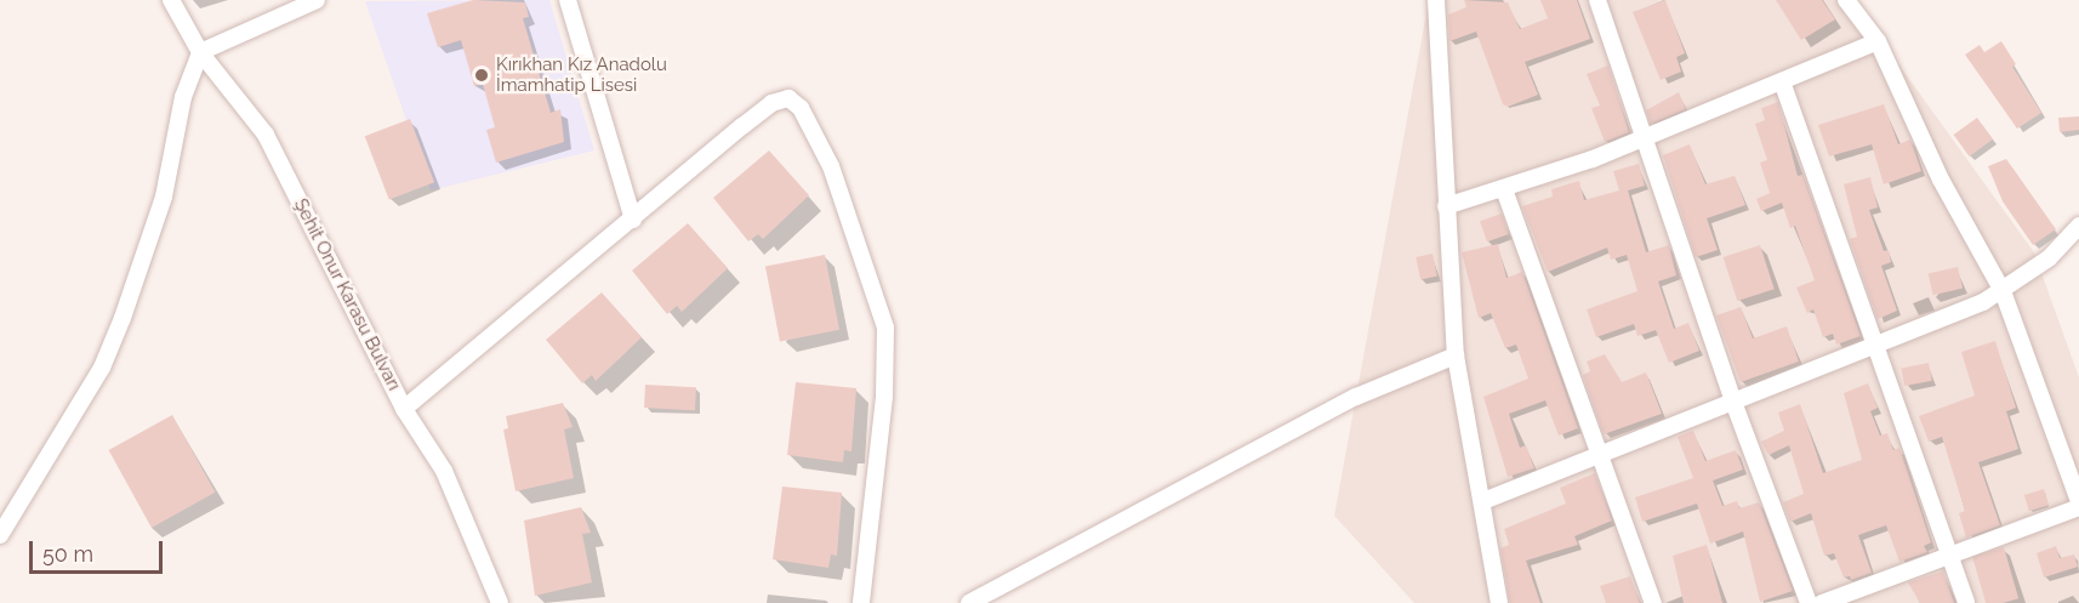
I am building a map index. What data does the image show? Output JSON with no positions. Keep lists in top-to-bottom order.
{
  "streets": {
    "street": ["Şehit Onur Karasu Bulvarı"]
  },
  "places": ["Kırıkhan Kız Anadolu İmamhatip Lisesi"],
  "scale_bar": "50 m"
}
